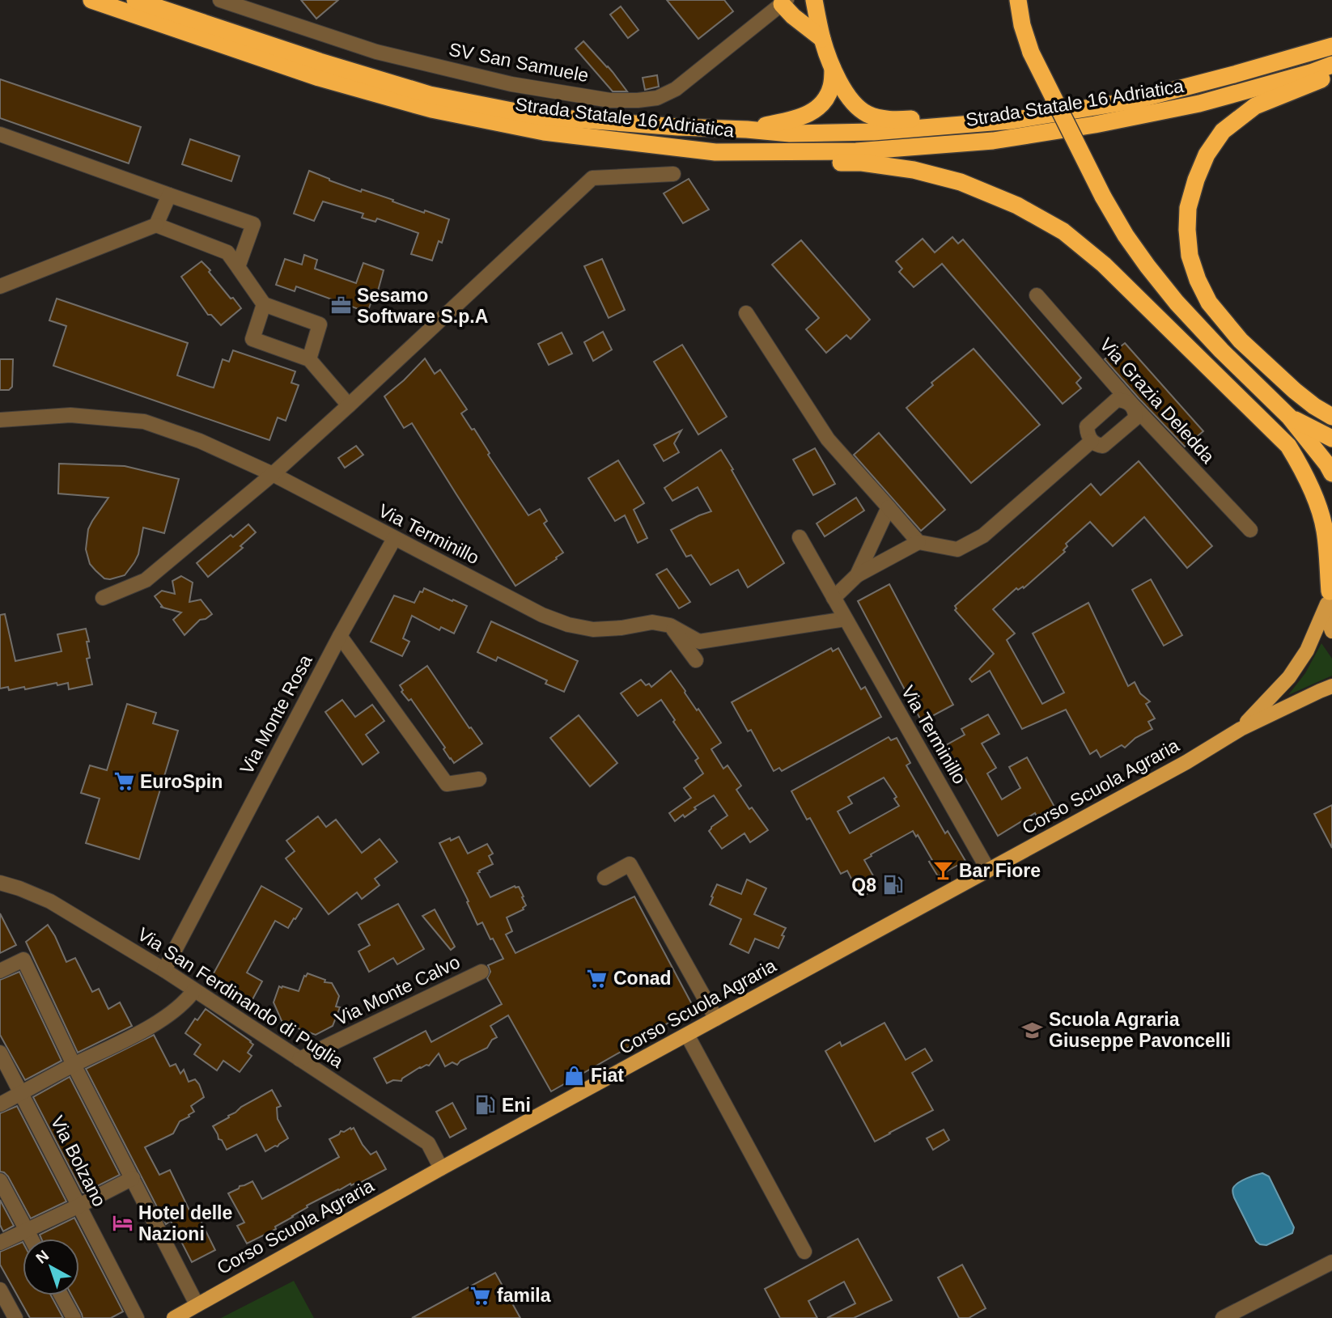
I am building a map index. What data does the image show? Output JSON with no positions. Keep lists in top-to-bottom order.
{
  "streets": {
    "highway": ["Strada Statale 16 Adriatica"],
    "main road": ["Corso Scuola Agraria"],
    "street": [
      "SV San Samuele",
      "Via Grazia Deledda",
      "Via Terminillo",
      "Via Monte Rosa",
      "Via Monte Calvo",
      "Via San Ferdinando di Puglia",
      "Via Bolzano"
    ]
  },
  "crossings": [
    ["Via Terminillo", "Via Monte Rosa"],
    ["Via Terminillo", "Corso Scuola Agraria"],
    ["Via Monte Rosa", "Via San Ferdinando di Puglia"],
    ["Corso Scuola Agraria", "Via San Ferdinando di Puglia"],
    ["Via Monte Calvo", "Via San Ferdinando di Puglia"]
  ],
  "places": {
    "office": ["Sesamo Software S.p.A"],
    "supermarket": ["EuroSpin", "Conad", "famila"],
    "bar": ["Bar Fiore"],
    "fuel station": ["Q8", "Eni"],
    "school or university": ["Scuola Agraria Giuseppe Pavoncelli"],
    "shop": ["Fiat"],
    "hotel": ["Hotel delle Nazioni"]
  },
  "north": "top left"
}
